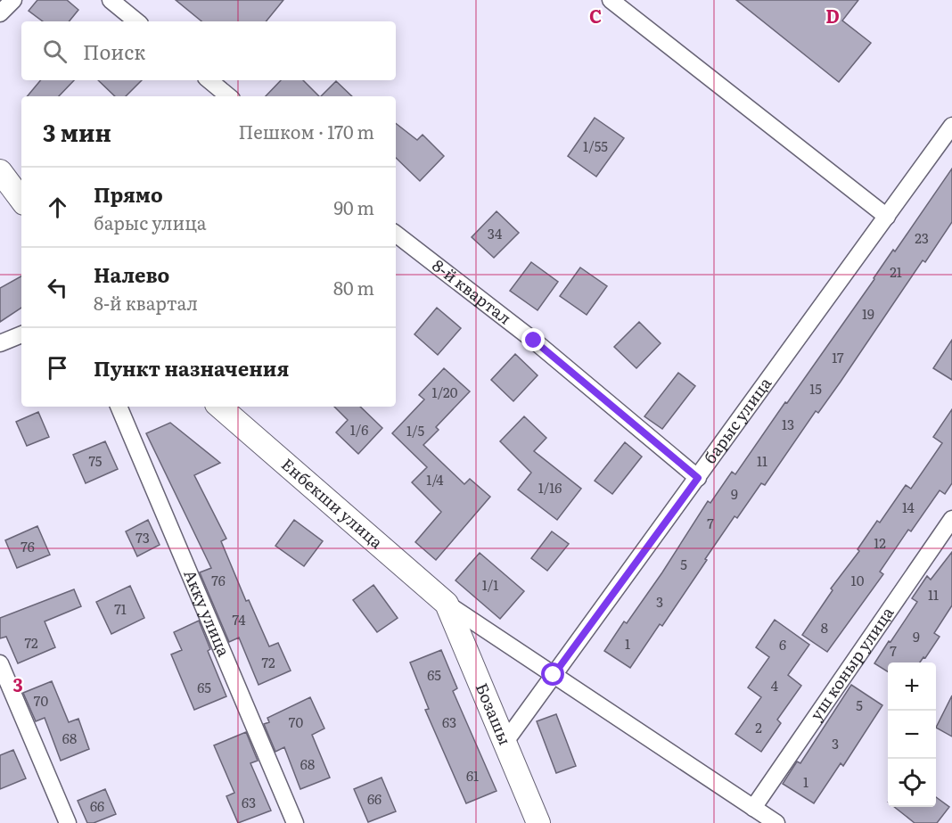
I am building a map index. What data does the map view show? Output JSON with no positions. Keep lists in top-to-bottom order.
{
  "streets": {
    "street": [
      "8-й квартал",
      "барыс улица",
      "Енбекши улица",
      "Акку улица",
      "уш коныр улица",
      "Бозашы"
    ]
  },
  "crossings": [
    ["8-й квартал", "барыс улица"],
    ["барыс улица", "Бозашы"],
    ["Енбекши улица", "Бозашы"]
  ],
  "house_numbers": [
    "1/55",
    "34",
    "23",
    "21",
    "19",
    "17",
    "15",
    "1/20",
    "13",
    "1/6",
    "1/5",
    "75",
    "11",
    "1/4",
    "1/16",
    "9",
    "14",
    "7",
    "73",
    "12",
    "76",
    "5",
    "76",
    "10",
    "1/1",
    "11",
    "3",
    "71",
    "74",
    "8",
    "9",
    "72",
    "1",
    "6",
    "7",
    "72",
    "65",
    "4",
    "65",
    "70",
    "5",
    "70",
    "63",
    "2",
    "68",
    "3",
    "68",
    "61",
    "1",
    "66",
    "63",
    "66"
  ],
  "page": {
    "search": "Поиск",
    "heading": ["3 мин", "Пешком · 170 m"],
    "list": [
      ["Прямо", "барыс улица", "90 m"],
      ["Налево", "8-й квартал", "80 m"],
      "Пункт назначения"
    ],
    "map_buttons": ["+", "−"]
  },
  "grid": {
    "columns": ["C", "D"],
    "rows": ["3"]
  }
}
